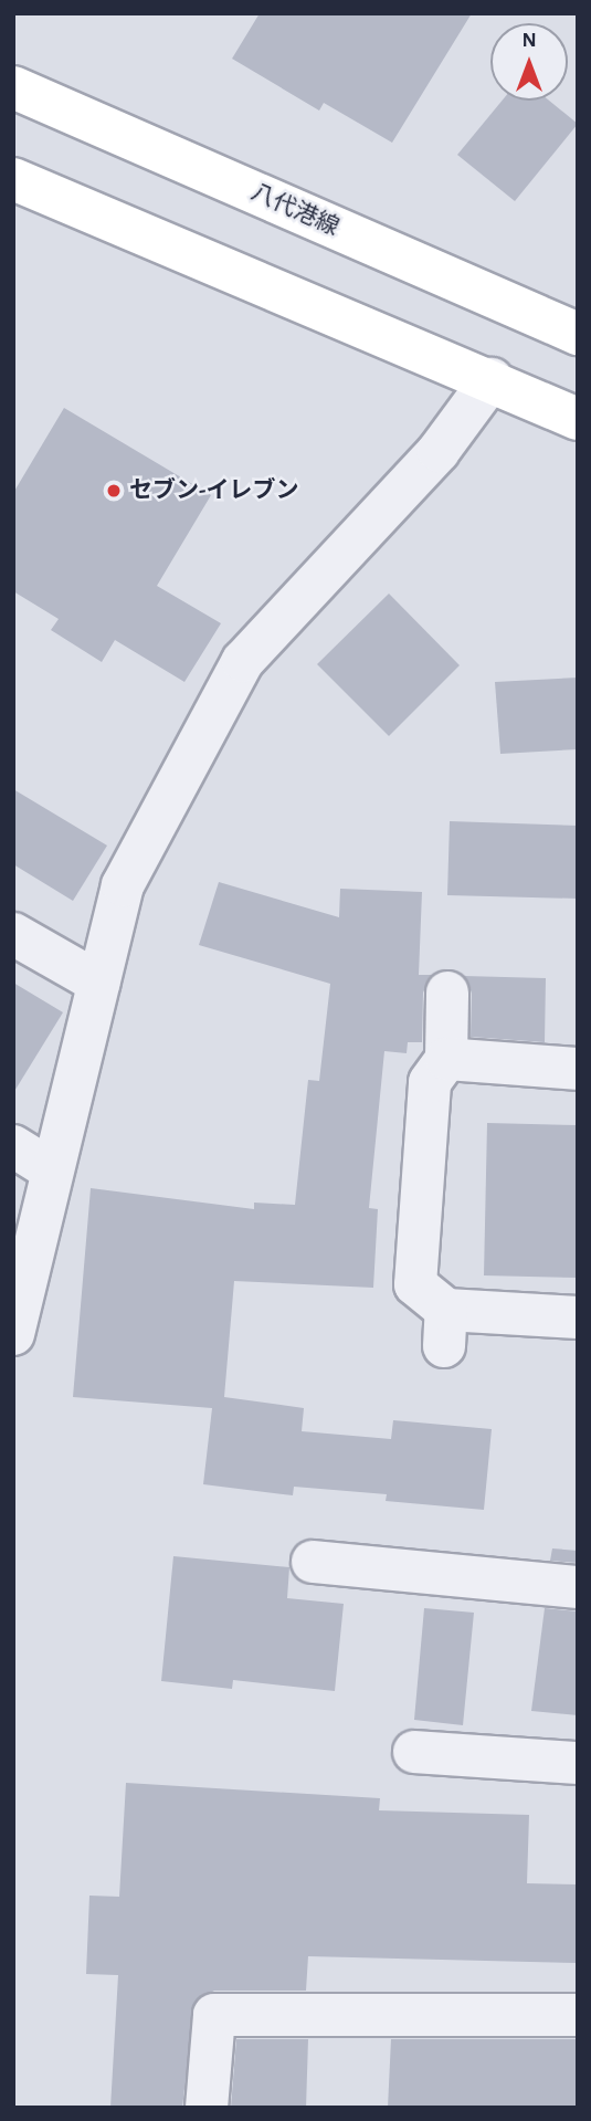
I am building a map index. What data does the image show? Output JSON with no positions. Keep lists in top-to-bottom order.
{
  "streets": {
    "main road": ["八代港線"]
  },
  "places": ["セブン-イレブン"],
  "north": "top"
}
